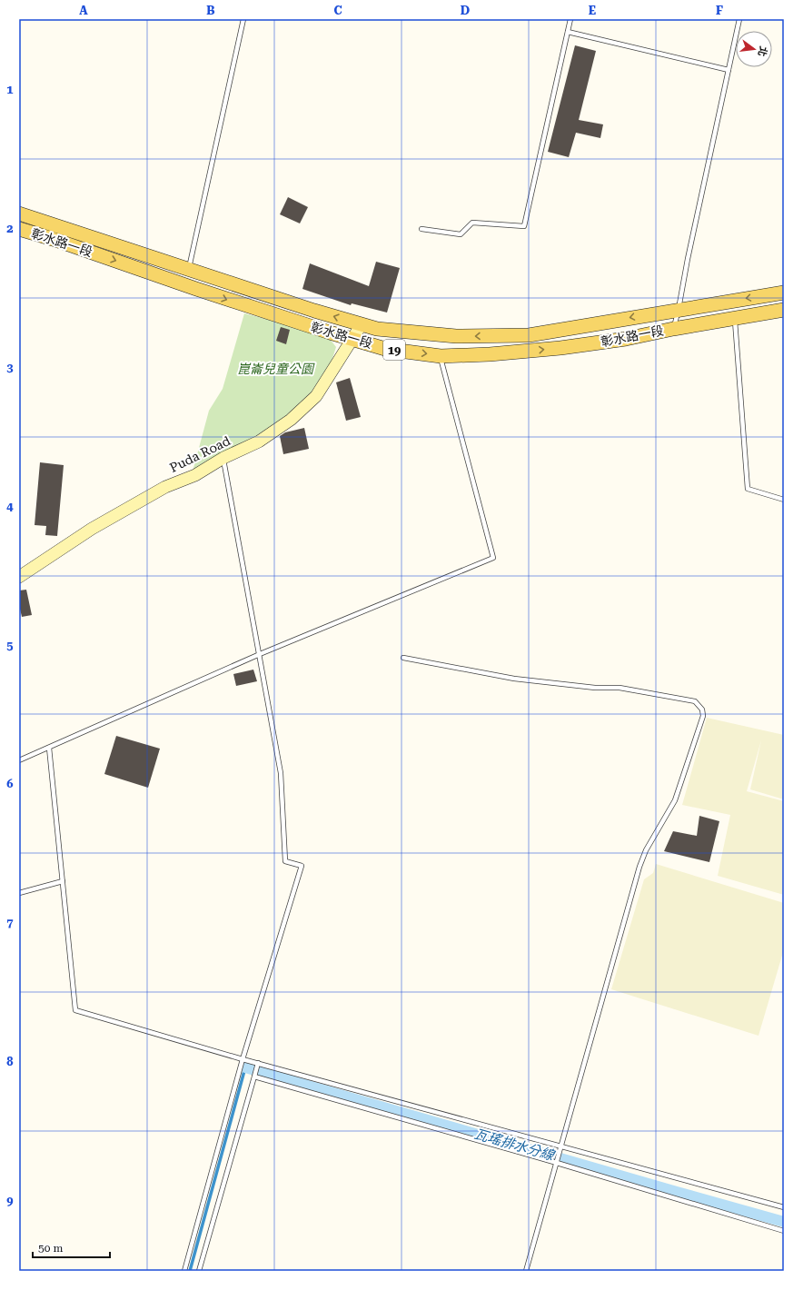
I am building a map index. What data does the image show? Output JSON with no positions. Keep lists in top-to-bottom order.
{
  "streets": {
    "main road": ["彰水路一段", "19"],
    "street": ["Puda Road"]
  },
  "crossings": [
    ["彰水路一段", "Puda Road"]
  ],
  "water": ["瓦瑤排水分線"],
  "parks": ["崑崙兒童公園"],
  "scale_bar": "50 m",
  "north": "right",
  "grid": {
    "columns": [
      "A",
      "B",
      "C",
      "D",
      "E",
      "F"
    ],
    "rows": [
      "1",
      "2",
      "3",
      "4",
      "5",
      "6",
      "7",
      "8",
      "9"
    ]
  }
}
